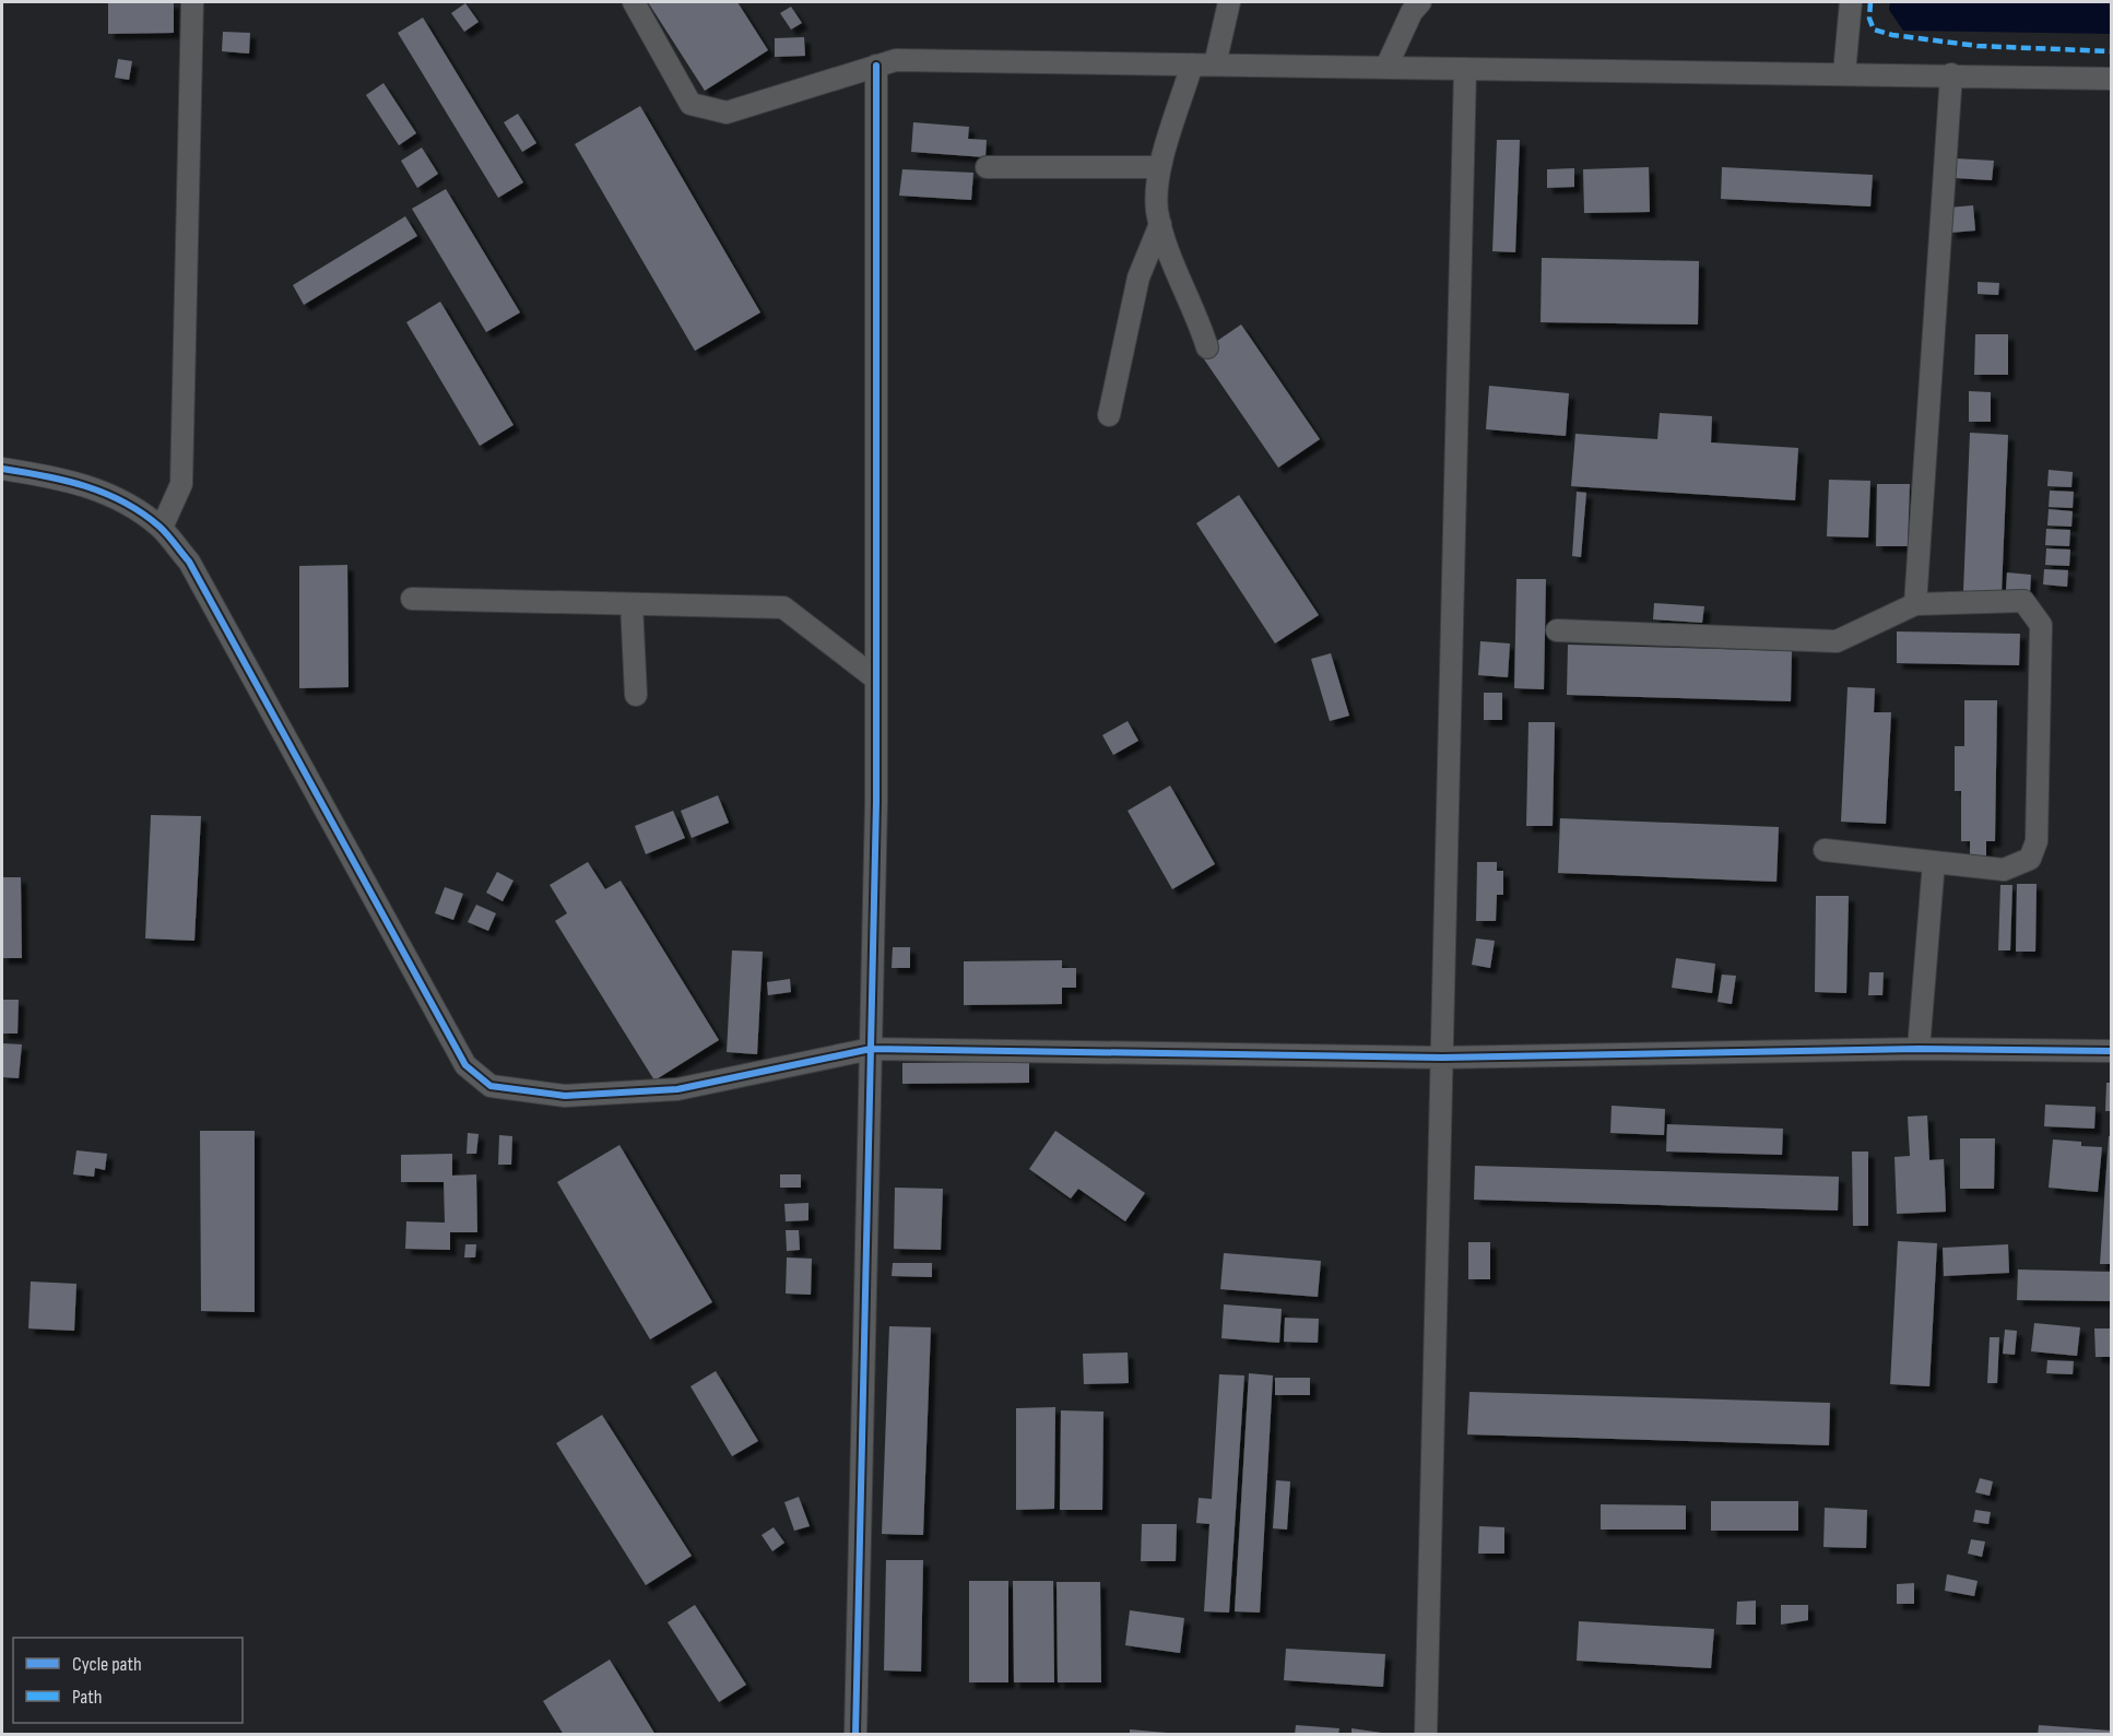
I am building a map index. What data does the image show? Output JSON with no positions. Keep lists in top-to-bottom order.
{
  "legend": ["Cycle path", "Path"]
}
